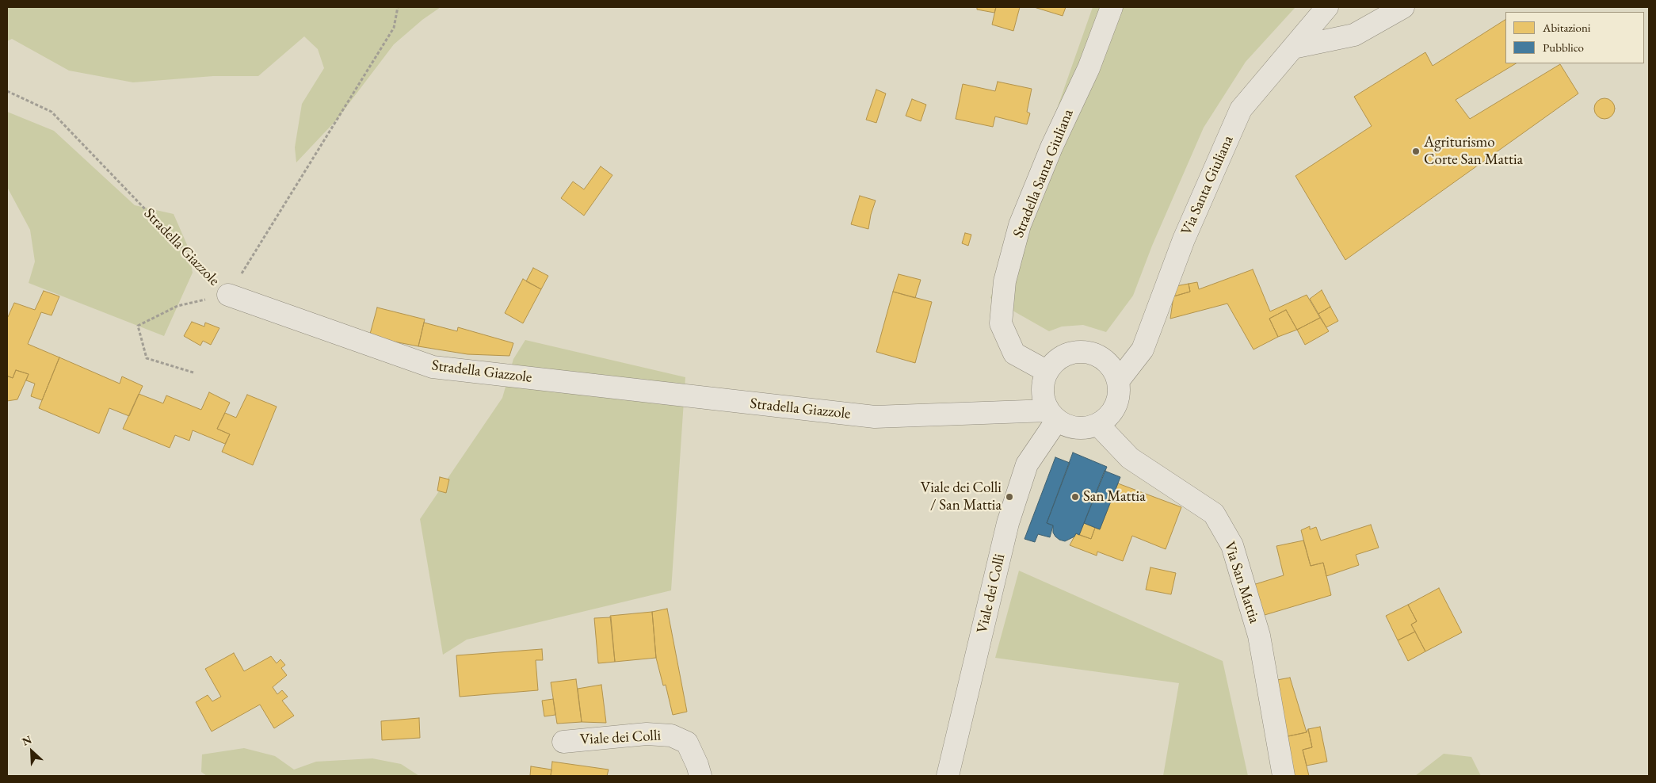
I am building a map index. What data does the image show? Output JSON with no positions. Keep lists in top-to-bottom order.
{
  "streets": {
    "street": [
      "Stradella Santa Giuliana",
      "Via Santa Giuliana",
      "Stradella Giazzole",
      "Via San Mattia",
      "Viale dei Colli"
    ]
  },
  "crossings": [
    ["Stradella Santa Giuliana", "Via Santa Giuliana"],
    ["Stradella Santa Giuliana", "Stradella Giazzole"],
    ["Stradella Santa Giuliana", "Via San Mattia"],
    ["Stradella Santa Giuliana", "Viale dei Colli"],
    ["Via Santa Giuliana", "Stradella Giazzole"],
    ["Via Santa Giuliana", "Via San Mattia"],
    ["Via Santa Giuliana", "Viale dei Colli"],
    ["Stradella Giazzole", "Via San Mattia"],
    ["Stradella Giazzole", "Viale dei Colli"],
    ["Via San Mattia", "Viale dei Colli"]
  ],
  "places": ["Agriturismo Corte San Mattia", "Viale dei Colli / San Mattia", "San Mattia"],
  "legend": ["Abitazioni", "Pubblico"],
  "north": "top left"
}
